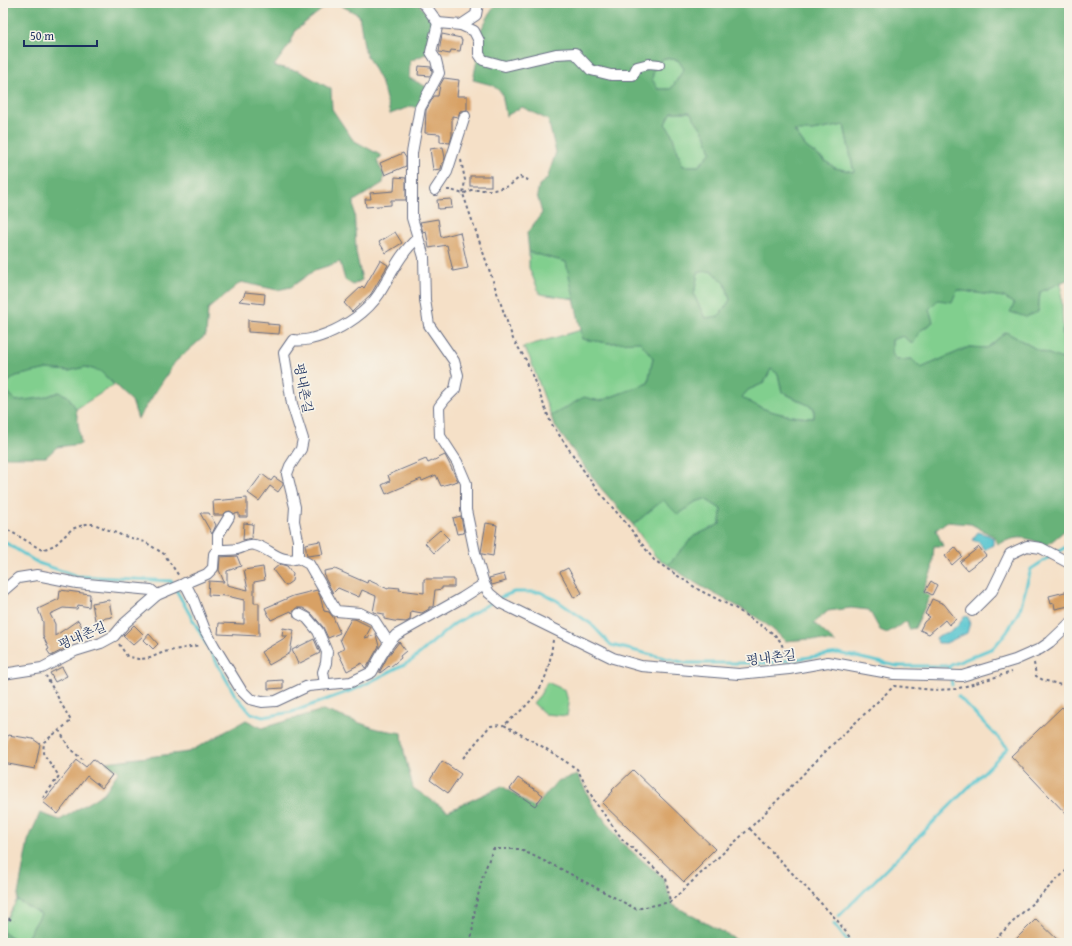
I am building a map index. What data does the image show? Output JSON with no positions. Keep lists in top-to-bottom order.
{
  "streets": {
    "street": ["평내촌길"]
  },
  "scale_bar": "50 m"
}
